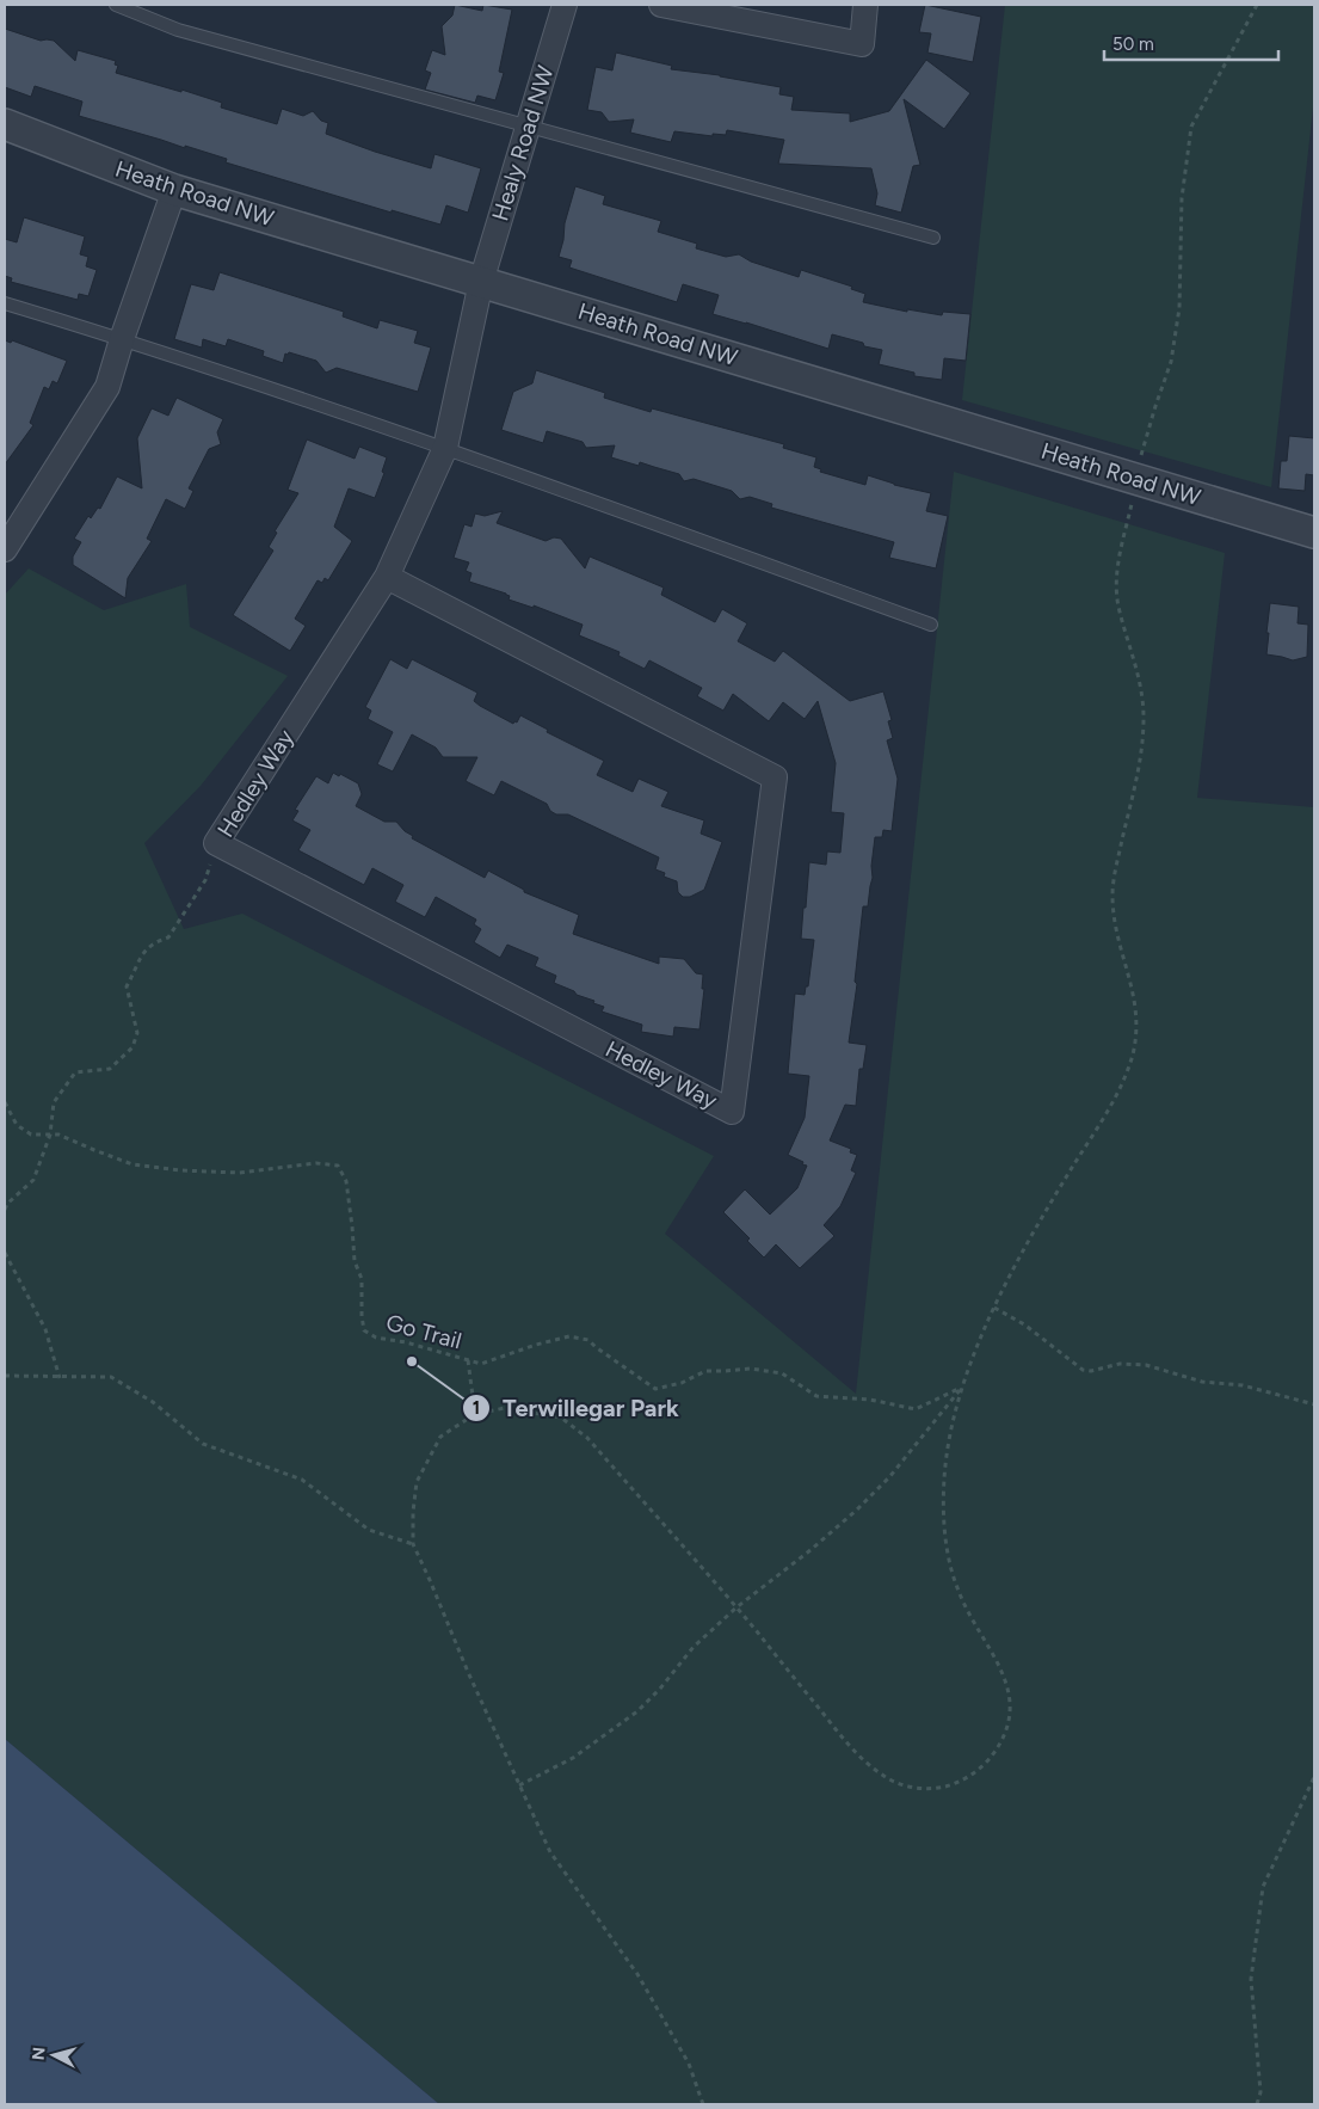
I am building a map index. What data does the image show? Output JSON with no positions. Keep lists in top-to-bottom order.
{
  "streets": {
    "street": ["Healy Road NW", "Heath Road NW", "Hedley Way"],
    "path": ["Go Trail"]
  },
  "crossings": [
    ["Healy Road NW", "Heath Road NW"],
    ["Healy Road NW", "Hedley Way"],
    ["Heath Road NW", "Hedley Way"]
  ],
  "places": ["Terwillegar Park"],
  "scale_bar": "50 m",
  "north": "left"
}
